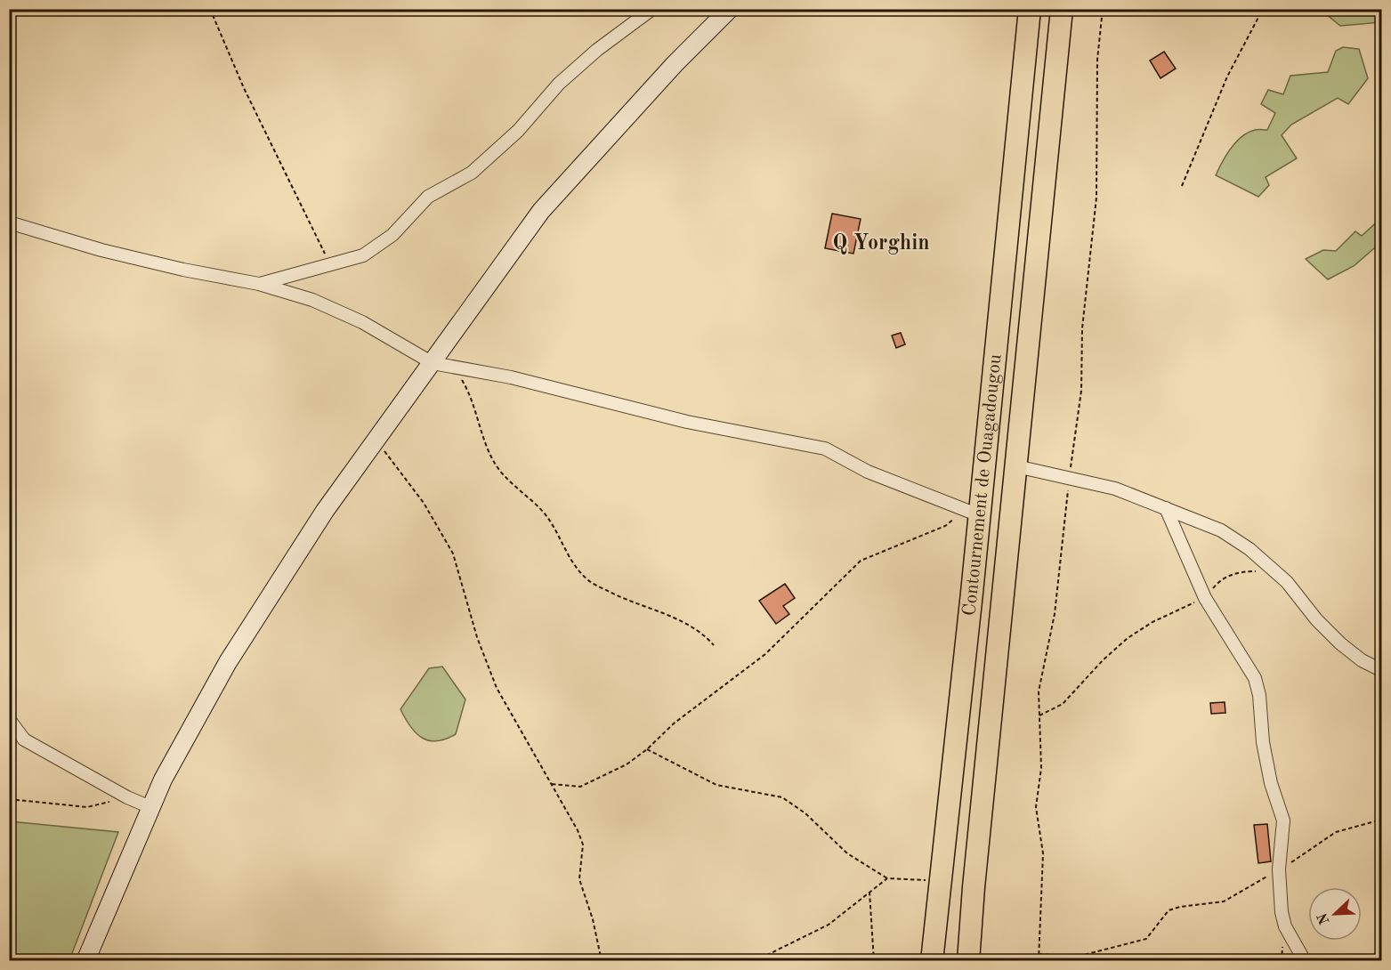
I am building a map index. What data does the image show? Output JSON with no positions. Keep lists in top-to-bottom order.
{
  "streets": {
    "highway": ["Contournement de Ouagadougou"]
  },
  "districts": ["Q Yorghin"],
  "north": "bottom left"
}
